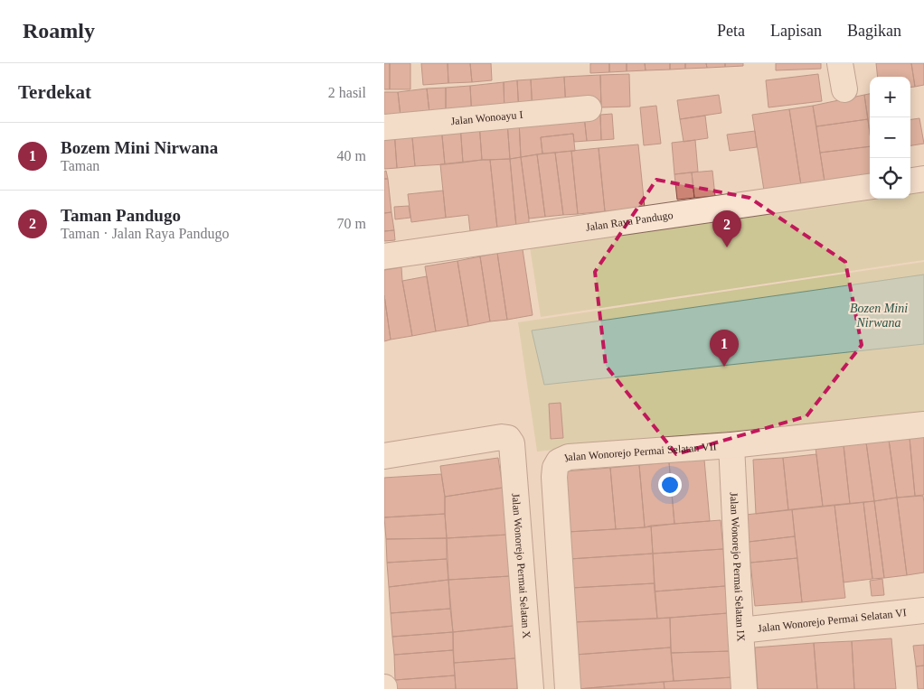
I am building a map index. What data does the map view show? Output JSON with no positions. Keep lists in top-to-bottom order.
{
  "streets": {
    "street": [
      "Jalan Wonoayu I",
      "Jalan Raya Pandugo",
      "Jalan Wonorejo Permai Selatan VII",
      "Jalan Wonorejo Permai Selatan X",
      "Jalan Wonorejo Permai Selatan IX",
      "Jalan Wonorejo Permai Selatan VI"
    ]
  },
  "crossings": [
    ["Jalan Wonorejo Permai Selatan VII", "Jalan Wonorejo Permai Selatan IX"],
    ["Jalan Wonorejo Permai Selatan IX", "Jalan Wonorejo Permai Selatan VI"]
  ],
  "water": ["Bozen Mini Nirwana"],
  "page": {
    "header": "Roamly",
    "nav": ["Peta", "Lapisan", "Bagikan"],
    "heading": ["Terdekat", "2 hasil"],
    "map_buttons": ["+", "−"],
    "list": [
      {
        "mark": "1",
        "name": "Bozem Mini Nirwana",
        "note": "Taman",
        "value": "40 m"
      },
      {
        "mark": "2",
        "name": "Taman Pandugo",
        "note": "Taman · Jalan Raya Pandugo",
        "value": "70 m"
      }
    ],
    "pins": ["2", "1"]
  }
}
